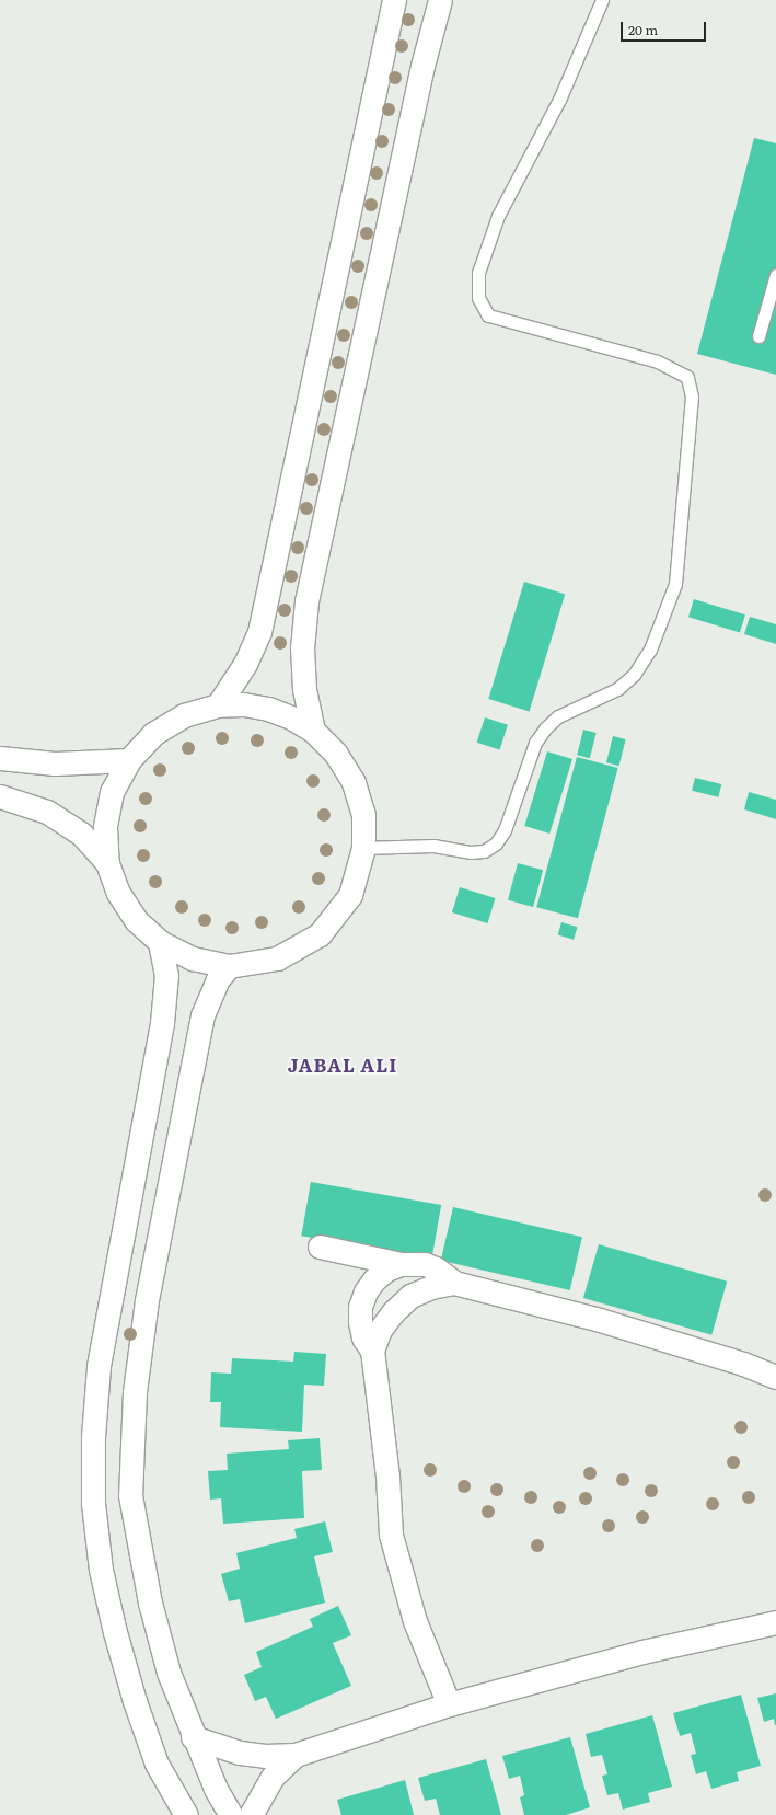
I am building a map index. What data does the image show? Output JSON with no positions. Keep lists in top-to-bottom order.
{
  "districts": ["JABAL ALI"],
  "scale_bar": "20 m"
}
